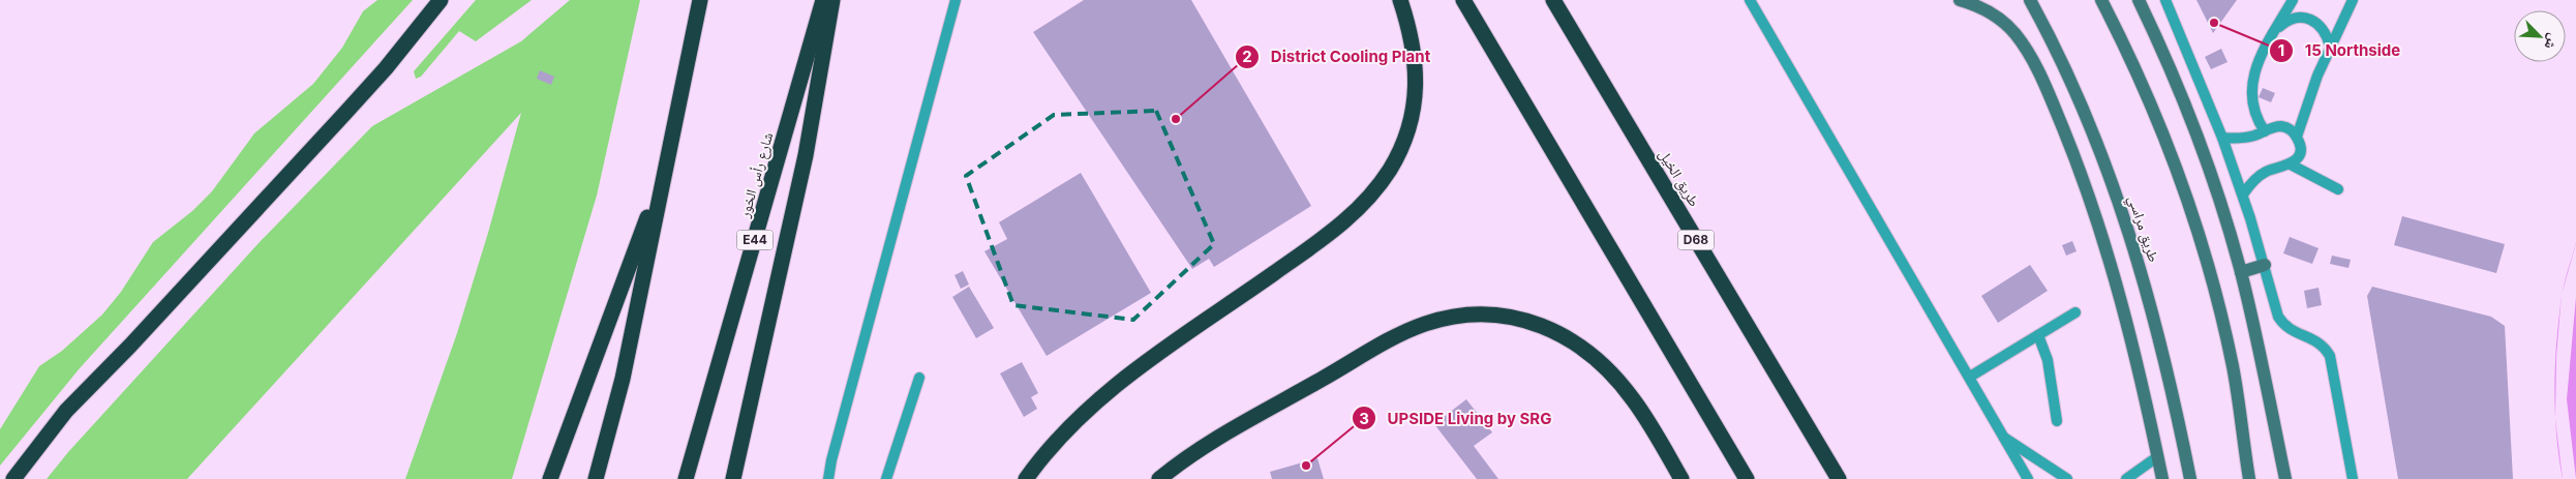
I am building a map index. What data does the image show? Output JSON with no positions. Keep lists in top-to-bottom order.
{
  "streets": {
    "highway": [
      "شارع رأس الخور",
      "طريق الخيل",
      "E44",
      "D68"
    ],
    "street": ["طريق مراسي"]
  },
  "places": ["15 Northside", "District Cooling Plant", "UPSIDE Living by SRG"],
  "north": "bottom right"
}
